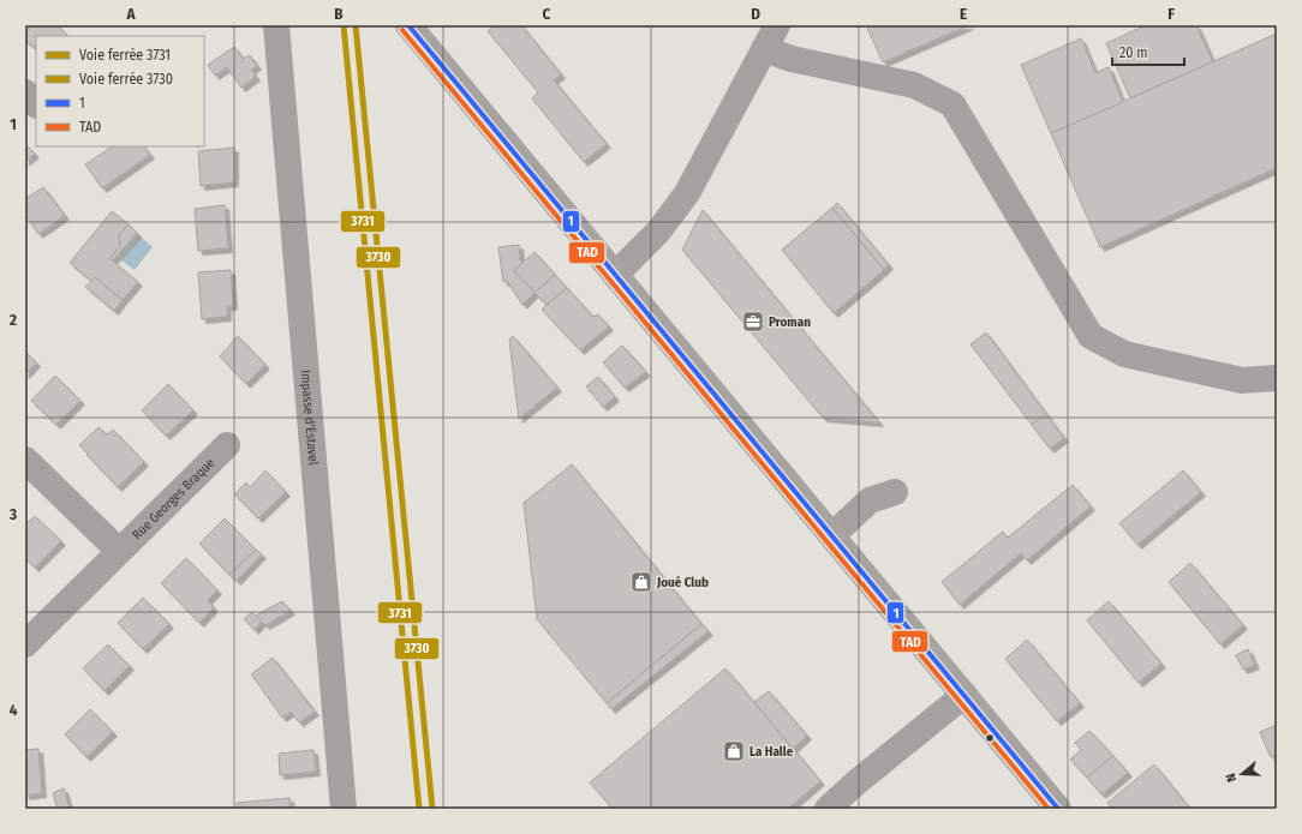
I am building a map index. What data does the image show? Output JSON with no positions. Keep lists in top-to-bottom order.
{
  "streets": {
    "street": ["Impasse d'Estavel", "Rue Georges Braque"]
  },
  "places": {
    "office": ["Proman"],
    "shop": ["Joué Club", "La Halle"]
  },
  "lines": [
    "rail line 3731",
    "rail line 3730",
    "transit line 1",
    "transit line TAD"
  ],
  "legend": [
    "Voie ferrée 3731",
    "Voie ferrée 3730",
    "1",
    "TAD"
  ],
  "scale_bar": "20 m",
  "north": "left",
  "grid": {
    "columns": [
      "A",
      "B",
      "C",
      "D",
      "E",
      "F"
    ],
    "rows": [
      "1",
      "2",
      "3",
      "4"
    ]
  }
}
